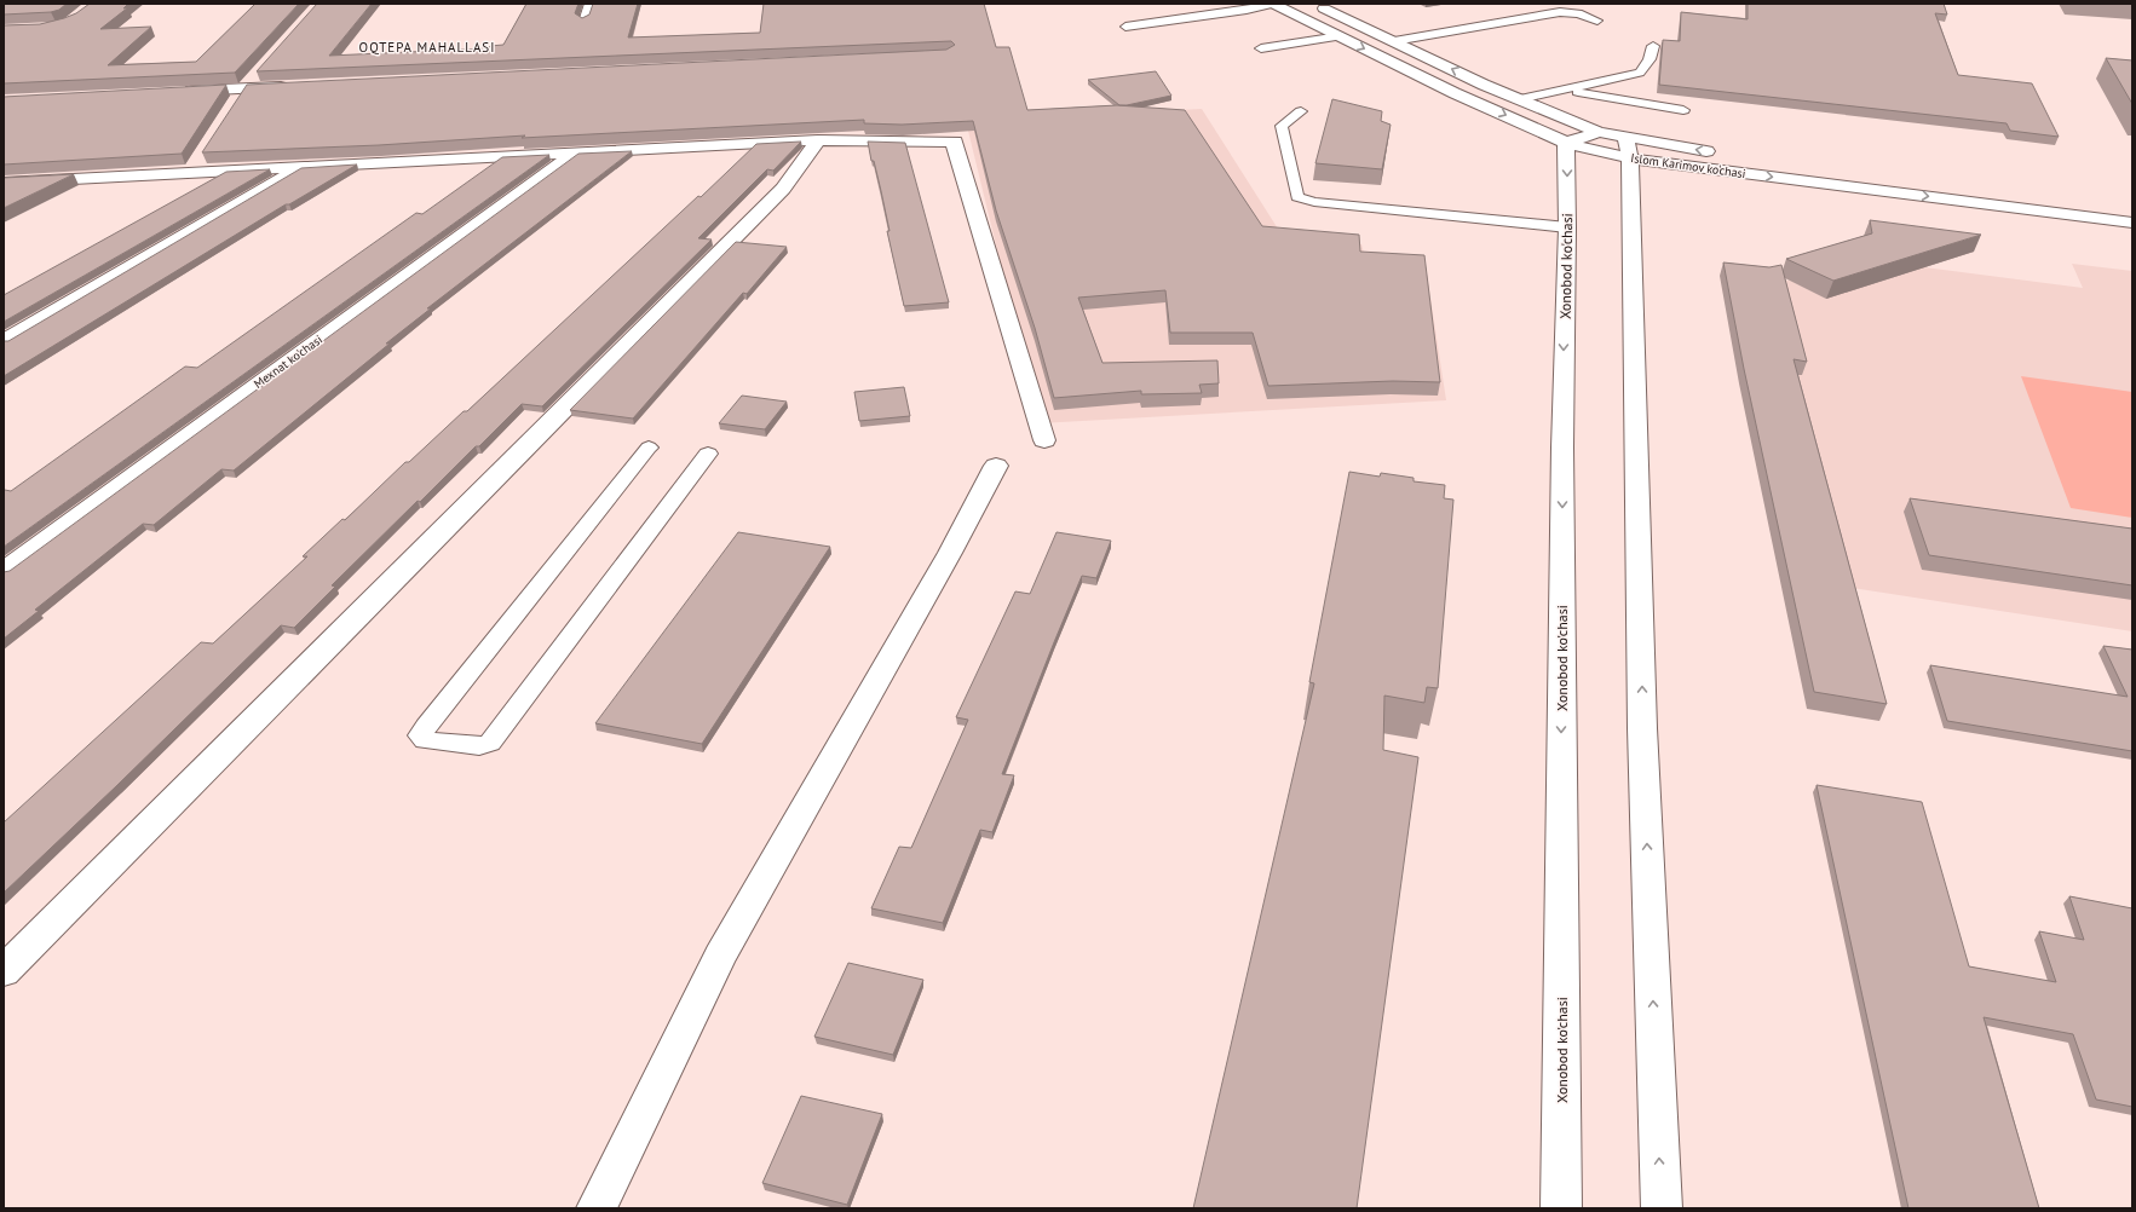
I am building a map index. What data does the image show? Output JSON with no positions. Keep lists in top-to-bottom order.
{
  "streets": {
    "street": ["Islom Karimov ko‘chasi", "Xonobod ko'chasi", "Mexnat ko'chasi"]
  },
  "crossings": [
    ["Islom Karimov ko‘chasi", "Xonobod ko'chasi"]
  ],
  "districts": ["OQTEPA MAHALLASI"]
}
